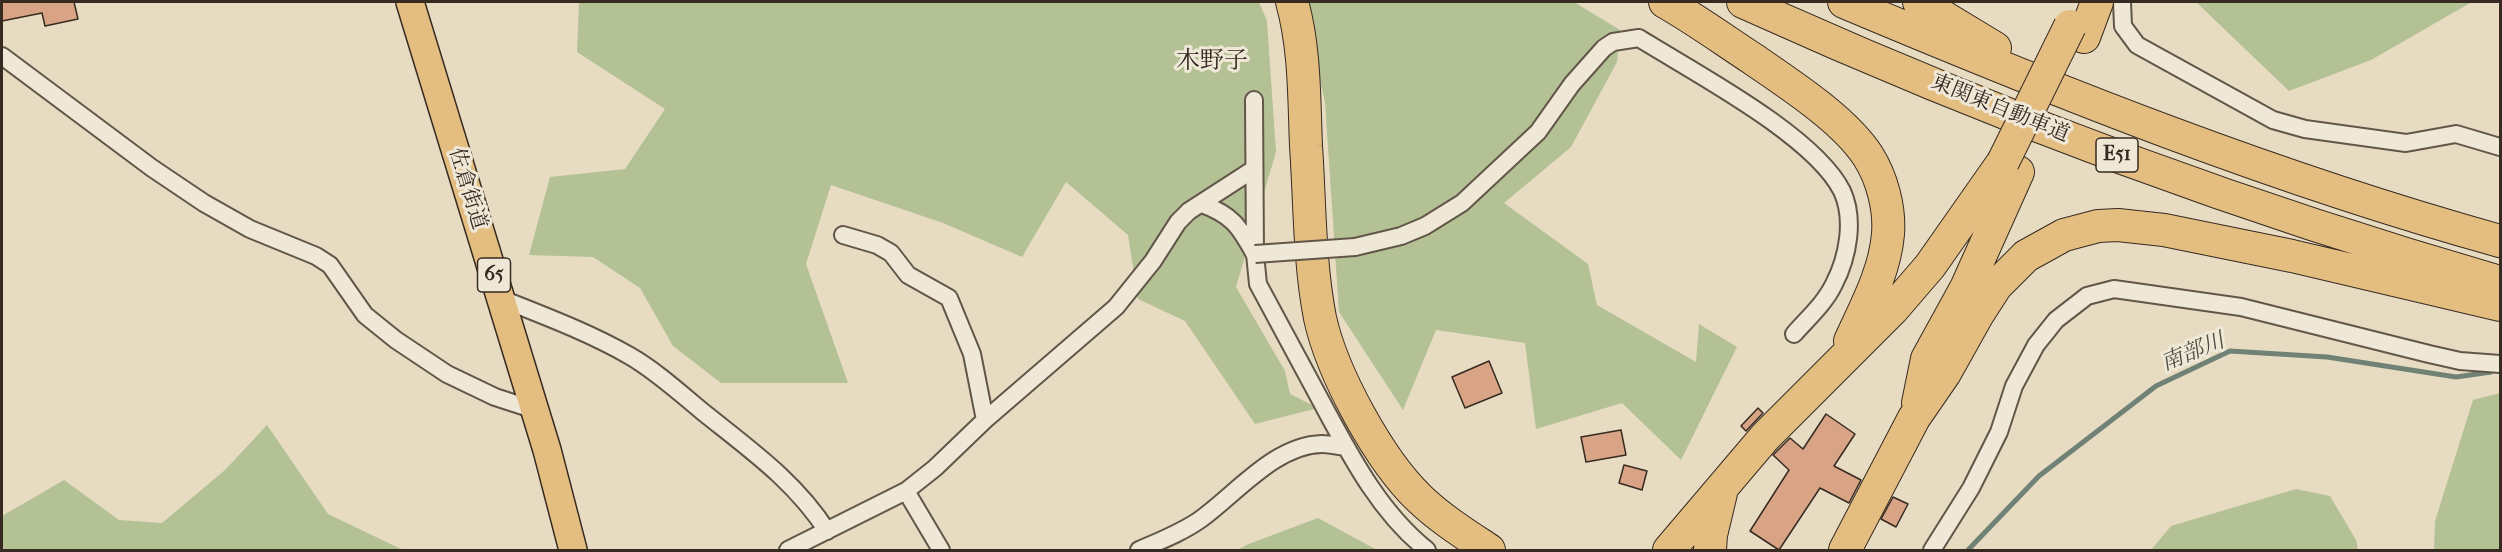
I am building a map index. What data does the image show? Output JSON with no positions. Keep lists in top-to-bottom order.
{
  "streets": {
    "highway": ["東関東自動車道", "E51"],
    "main road": ["佐倉街道", "65"]
  },
  "districts": ["木野子"],
  "water": ["南部川"]
}
